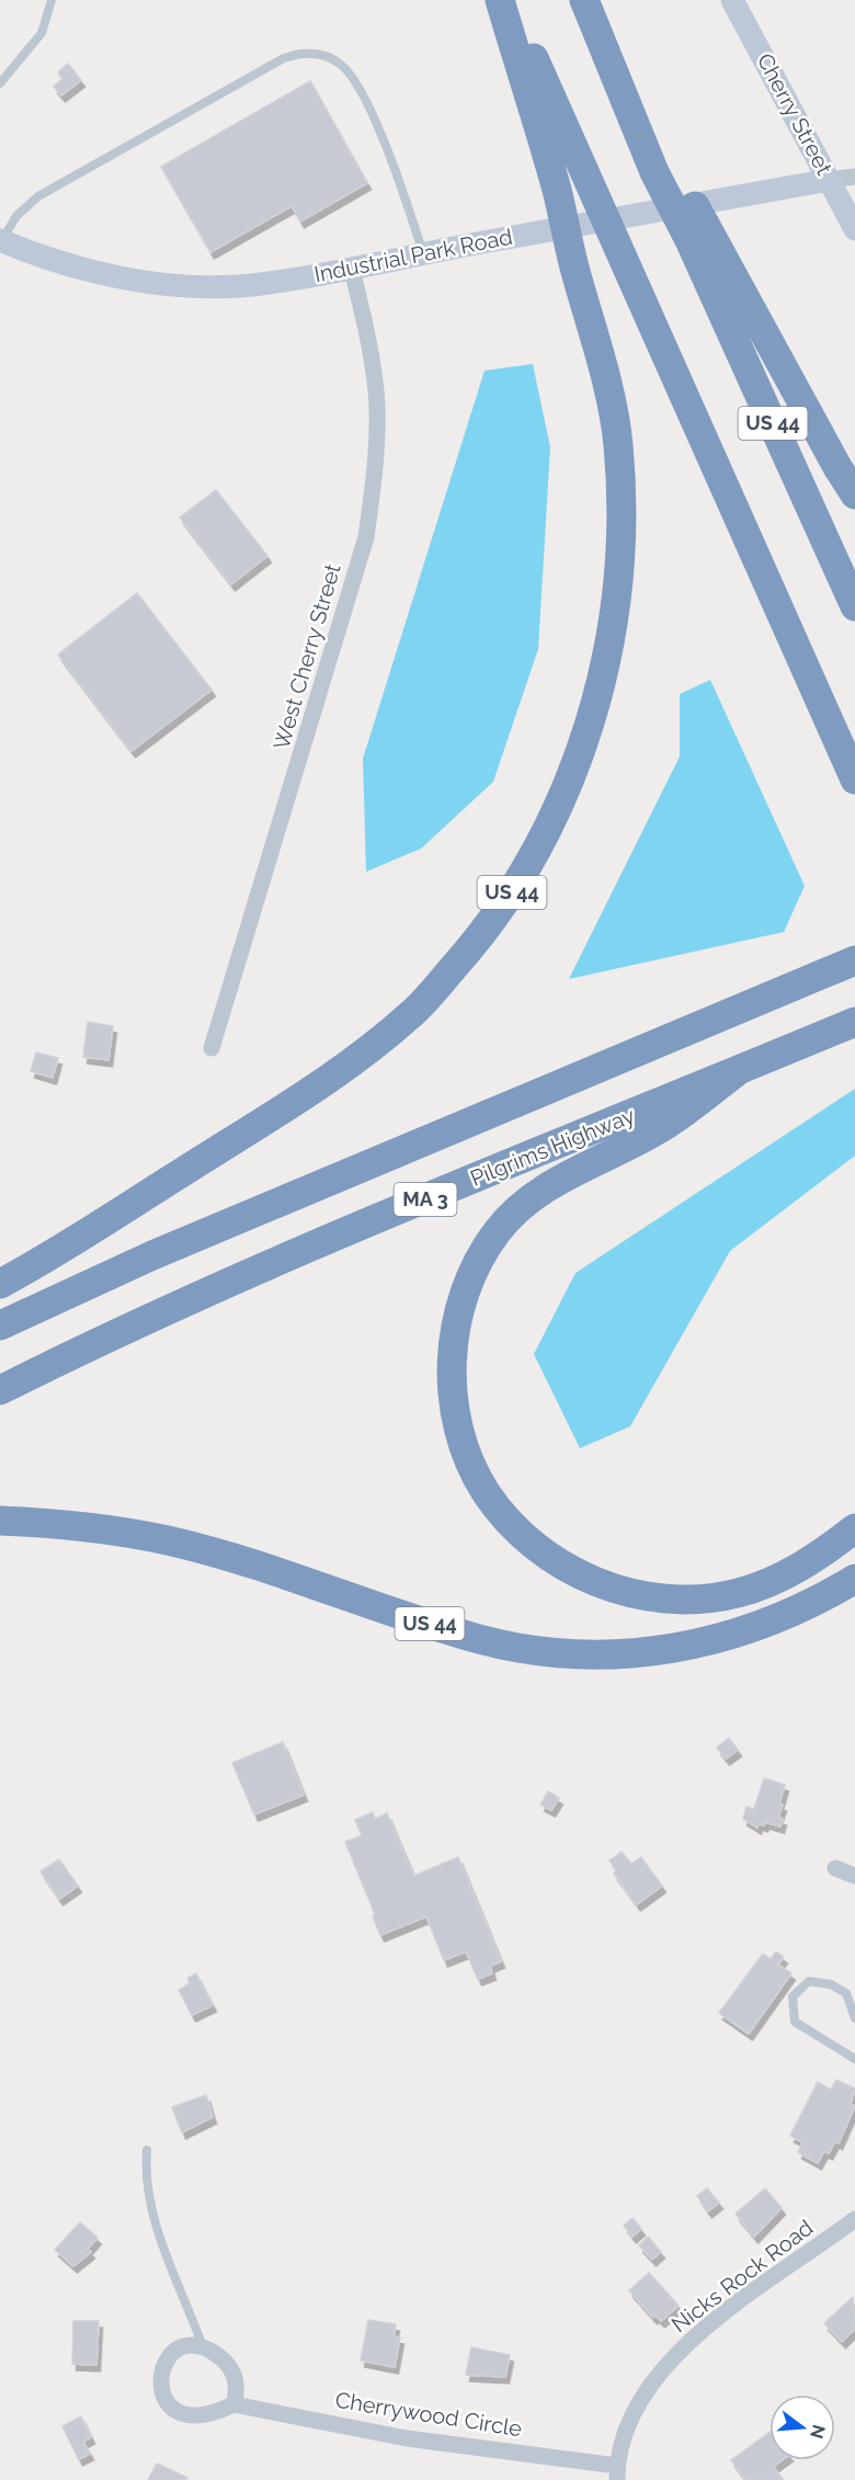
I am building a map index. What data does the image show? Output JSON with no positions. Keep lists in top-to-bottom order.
{
  "streets": {
    "highway": ["US 44", "Pilgrims Highway", "MA 3"],
    "street": [
      "Cherry Street",
      "Industrial Park Road",
      "West Cherry Street",
      "Nicks Rock Road",
      "Cherrywood Circle"
    ]
  },
  "crossings": [
    ["Cherry Street", "Industrial Park Road"],
    ["Industrial Park Road", "West Cherry Street"],
    ["Nicks Rock Road", "Cherrywood Circle"]
  ],
  "north": "right"
}
